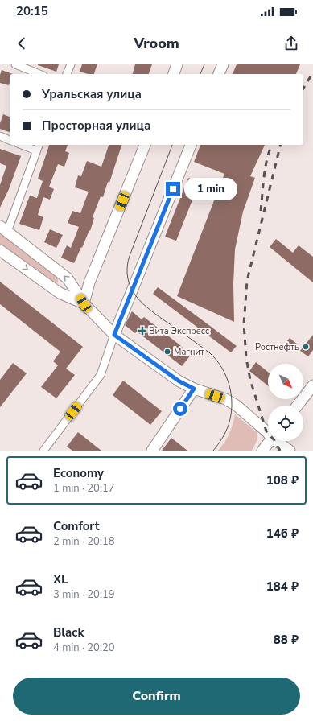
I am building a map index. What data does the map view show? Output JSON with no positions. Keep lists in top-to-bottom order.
{
  "places": {
    "health": ["Вита Экспресс"],
    "other": ["Ростнефть", "Магнит"]
  },
  "north": "bottom right",
  "page": {
    "status": "20:15",
    "header": "Vroom",
    "banner": ["Уральская улица", "Просторная улица"],
    "bubble": "1 min",
    "list": [
      {
        "name": "Economy",
        "note": "1 min · 20:17",
        "value": "108 ₽"
      },
      {
        "name": "Comfort",
        "note": "2 min · 20:18",
        "value": "146 ₽"
      },
      {
        "name": "XL",
        "note": "3 min · 20:19",
        "value": "184 ₽"
      },
      {
        "name": "Black",
        "note": "4 min · 20:20",
        "value": "88 ₽"
      }
    ],
    "buttons": "Confirm"
  }
}
